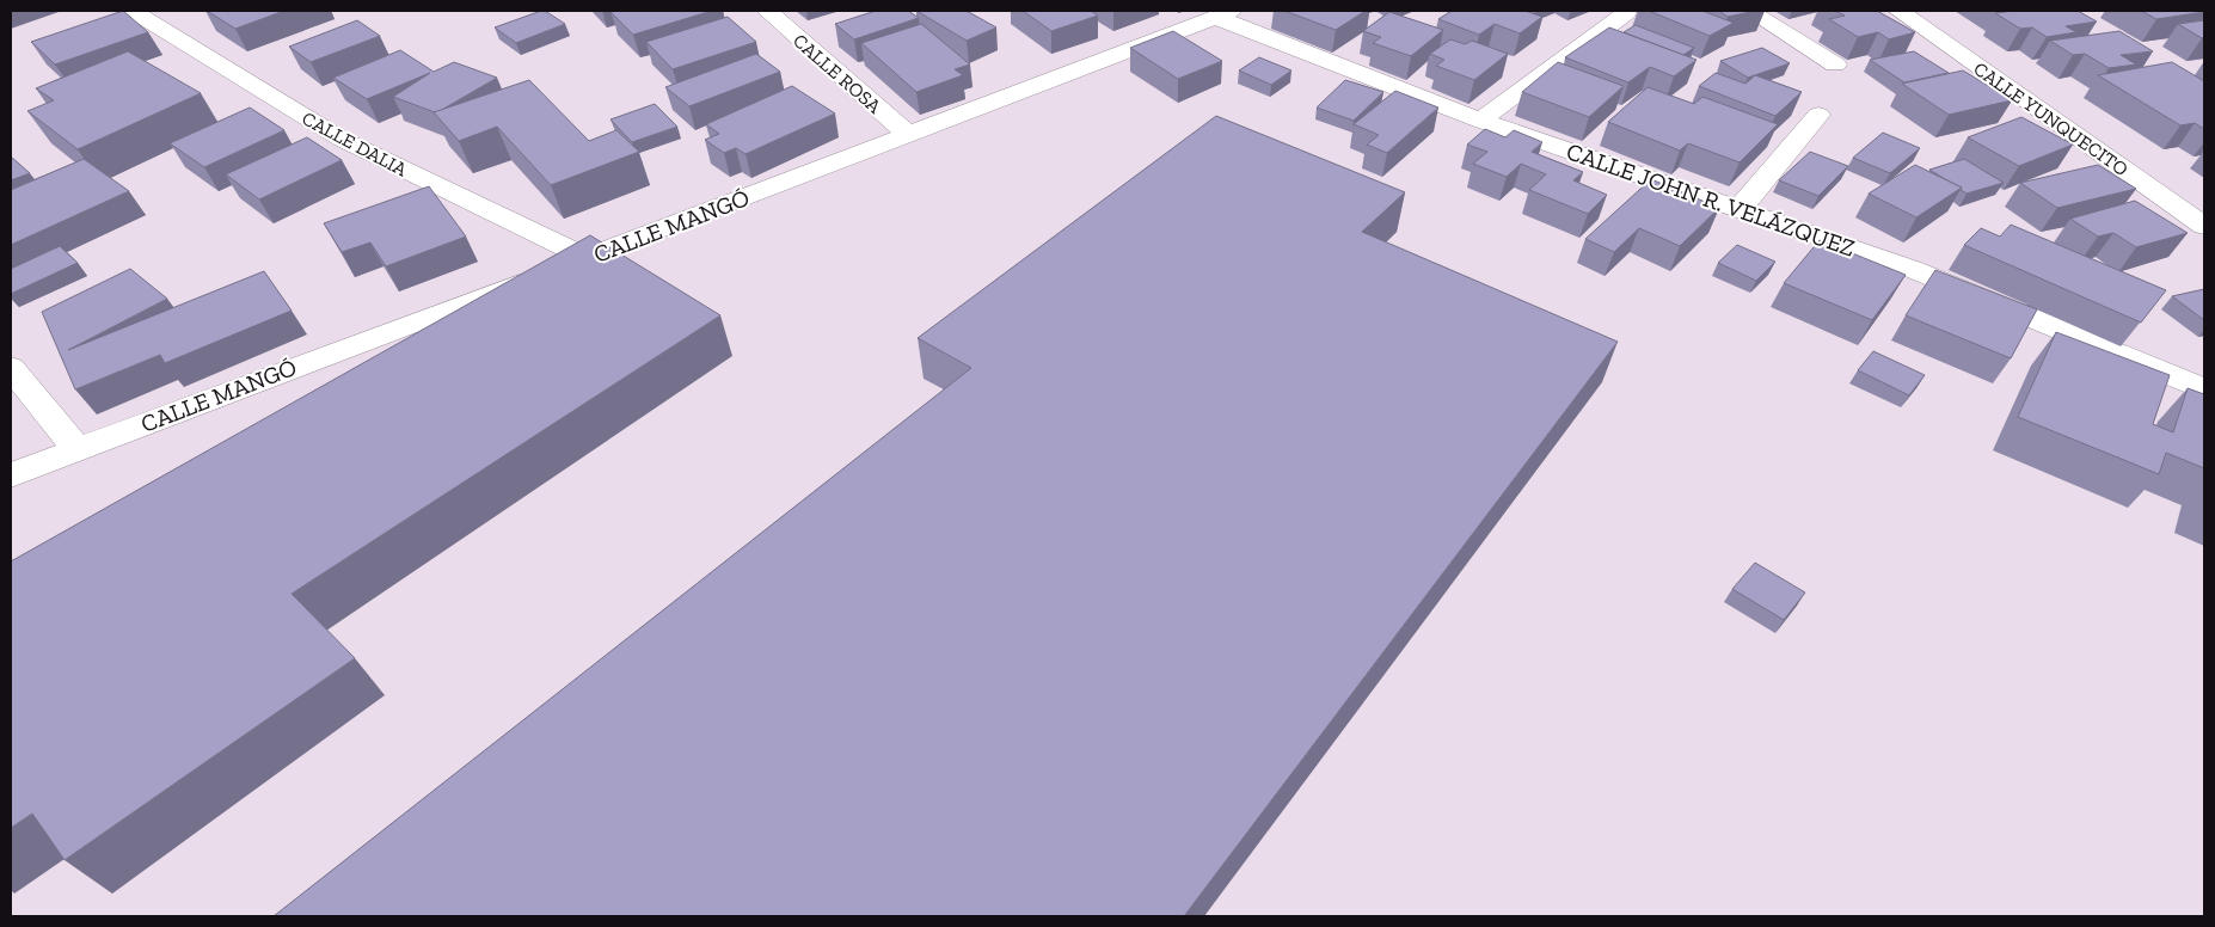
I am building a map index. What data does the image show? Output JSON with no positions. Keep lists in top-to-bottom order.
{
  "streets": {
    "street": [
      "CALLE ROSA",
      "CALLE YUNQUECITO",
      "CALLE DALIA",
      "CALLE JOHN R. VELÁZQUEZ",
      "CALLE MANGÓ"
    ]
  },
  "crossings": [
    ["CALLE ROSA", "CALLE MANGÓ"],
    ["CALLE DALIA", "CALLE MANGÓ"],
    ["CALLE JOHN R. VELÁZQUEZ", "CALLE MANGÓ"]
  ]
}
